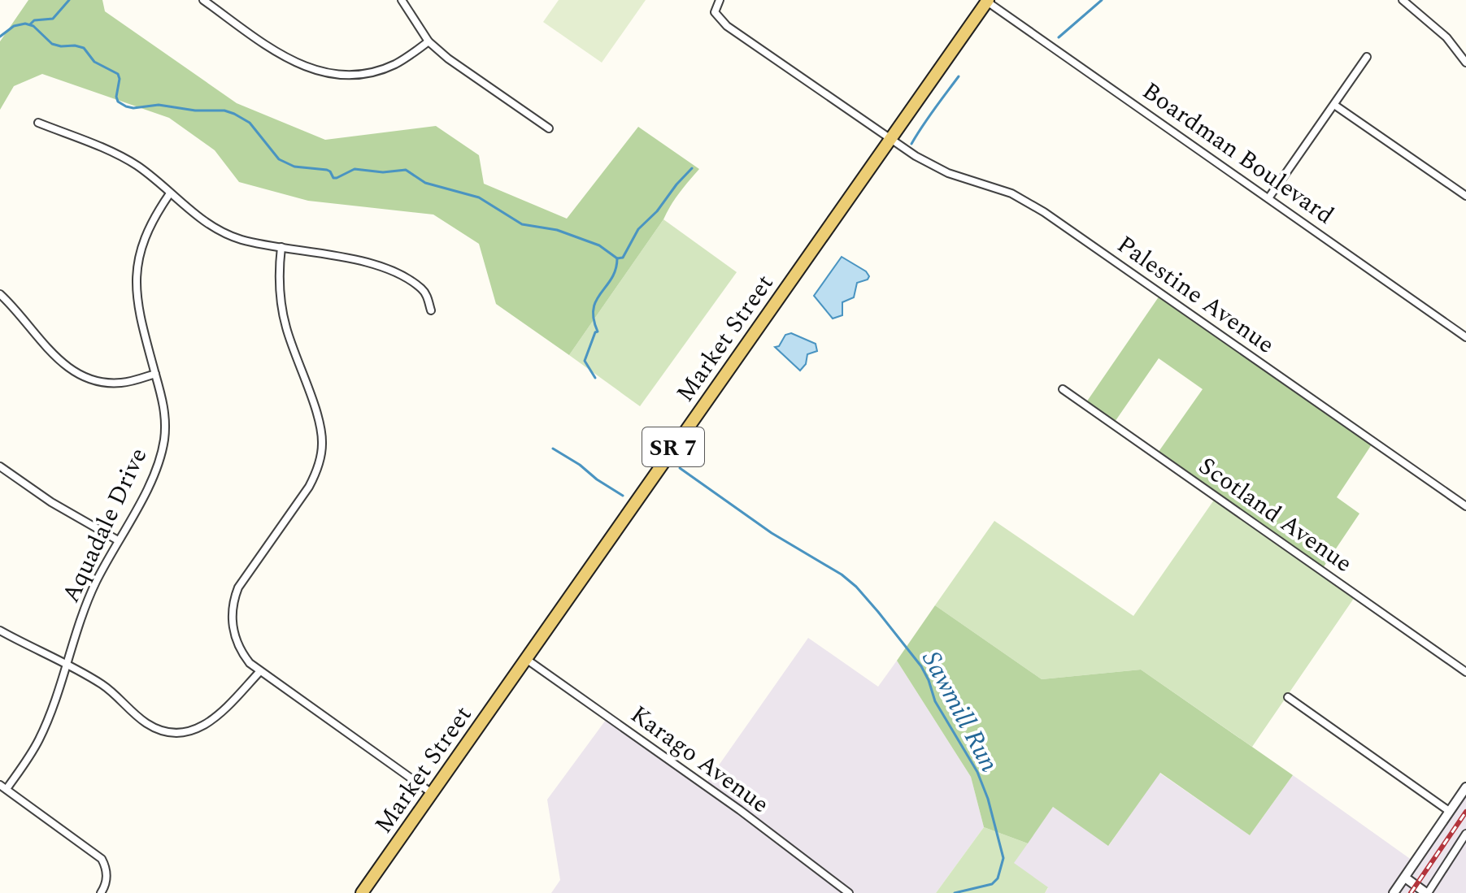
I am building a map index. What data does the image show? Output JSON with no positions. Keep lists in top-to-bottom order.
{
  "streets": {
    "main road": ["Market Street", "SR 7"],
    "street": [
      "Boardman Boulevard",
      "Palestine Avenue",
      "Scotland Avenue",
      "Aquadale Drive",
      "Karago Avenue"
    ]
  },
  "crossings": [
    ["Boardman Boulevard", "Market Street"],
    ["Palestine Avenue", "Market Street"],
    ["Market Street", "Karago Avenue"]
  ],
  "water": ["Sawmill Run"]
}
